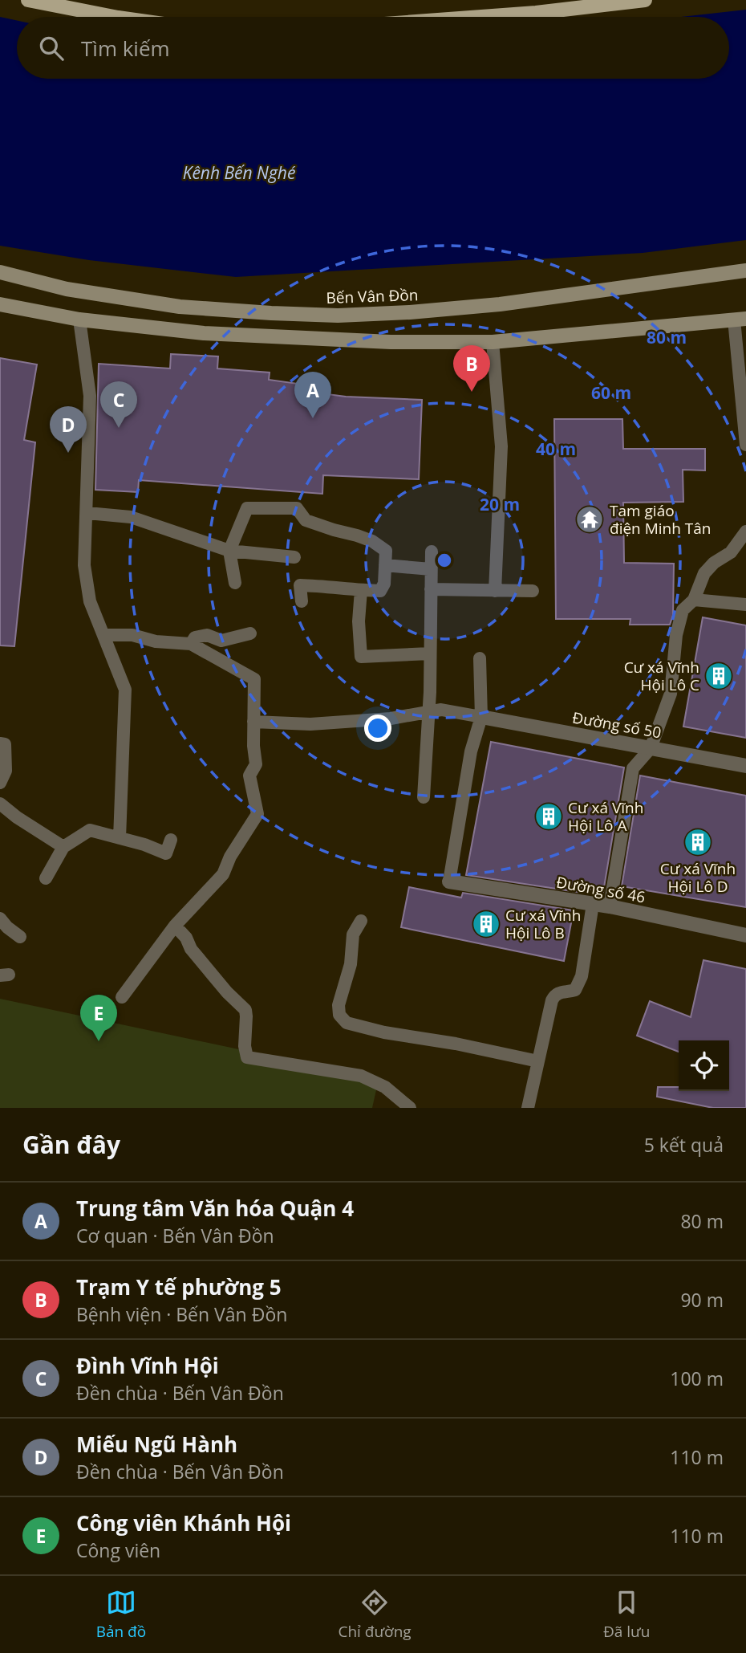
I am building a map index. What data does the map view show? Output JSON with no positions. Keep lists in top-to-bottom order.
{
  "streets": {
    "main road": ["Bến Vân Đồn"],
    "street": ["Đường số 50", "Đường số 46"]
  },
  "water": ["Kênh Bến Nghé"],
  "places": {
    "temple": ["Tam giáo điện Minh Tân"],
    "building": [
      "Cư xá Vĩnh Hội Lô C",
      "Cư xá Vĩnh Hội Lô A",
      "Cư xá Vĩnh Hội Lô D",
      "Cư xá Vĩnh Hội Lô B"
    ]
  },
  "page": {
    "search": "Tìm kiếm",
    "pins": [
      "B",
      "A",
      "C",
      "D",
      "E"
    ],
    "heading": ["Gần đây", "5 kết quả"],
    "list": [
      {
        "mark": "A",
        "name": "Trung tâm Văn hóa Quận 4",
        "note": "Cơ quan · Bến Vân Đồn",
        "value": "80 m"
      },
      {
        "mark": "B",
        "name": "Trạm Y tế phường 5",
        "note": "Bệnh viện · Bến Vân Đồn",
        "value": "90 m"
      },
      {
        "mark": "C",
        "name": "Đình Vĩnh Hội",
        "note": "Đền chùa · Bến Vân Đồn",
        "value": "100 m"
      },
      {
        "mark": "D",
        "name": "Miếu Ngũ Hành",
        "note": "Đền chùa · Bến Vân Đồn",
        "value": "110 m"
      },
      {
        "mark": "E",
        "name": "Công viên Khánh Hội",
        "note": "Công viên",
        "value": "110 m"
      }
    ],
    "nav": ["Bản đồ", "Chỉ đường", "Đã lưu"]
  },
  "rings": [
    "80 m",
    "60 m",
    "40 m",
    "20 m"
  ]
}
